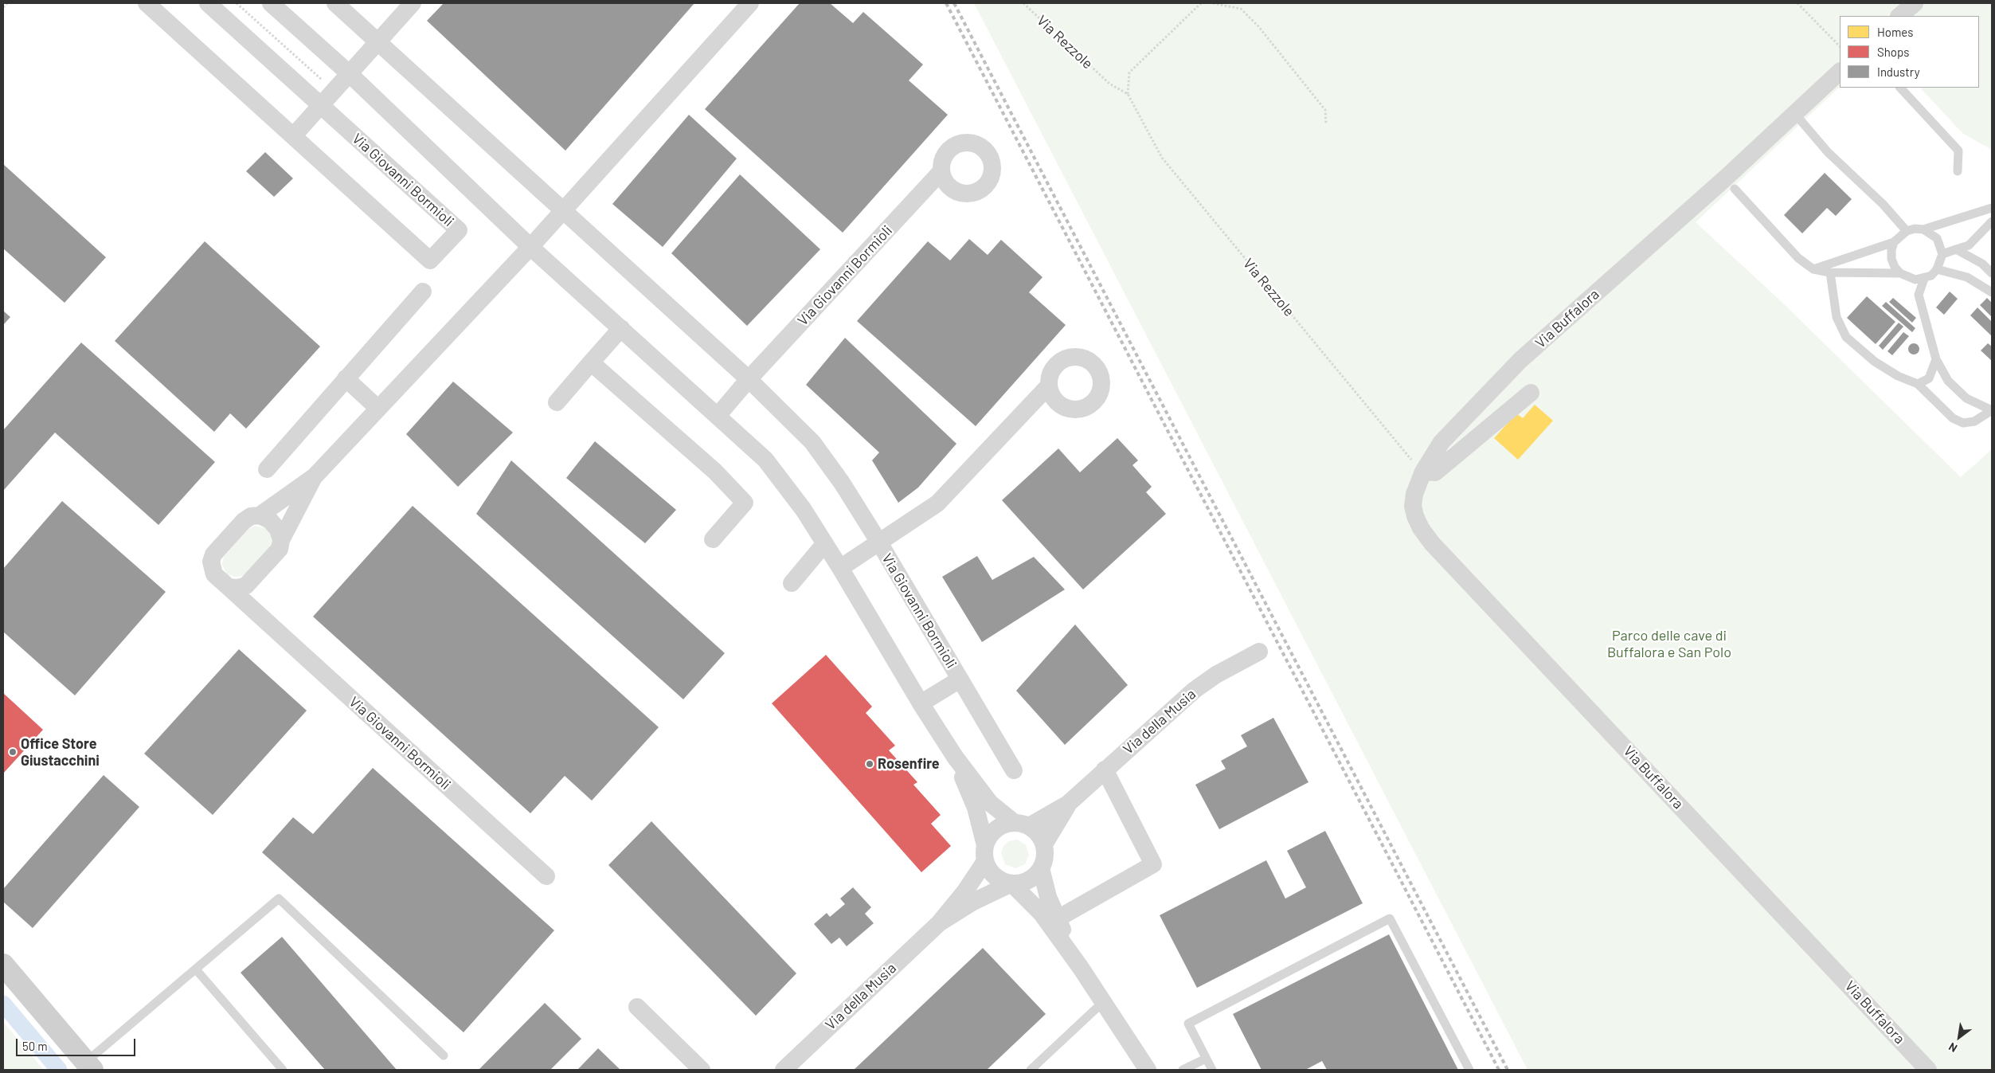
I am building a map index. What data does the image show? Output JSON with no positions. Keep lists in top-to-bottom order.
{
  "streets": {
    "street": ["Via Giovanni Bormioli", "Via Buffalora", "Via della Musia"],
    "path": ["Via Rezzole"]
  },
  "crossings": [
    ["Via Rezzole", "Via Buffalora"]
  ],
  "parks": ["Parco delle cave di Buffalora e San Polo"],
  "places": ["Office Store Giustacchini", "Rosenfire"],
  "legend": ["Homes", "Shops", "Industry"],
  "scale_bar": "50 m",
  "north": "bottom left"
}
